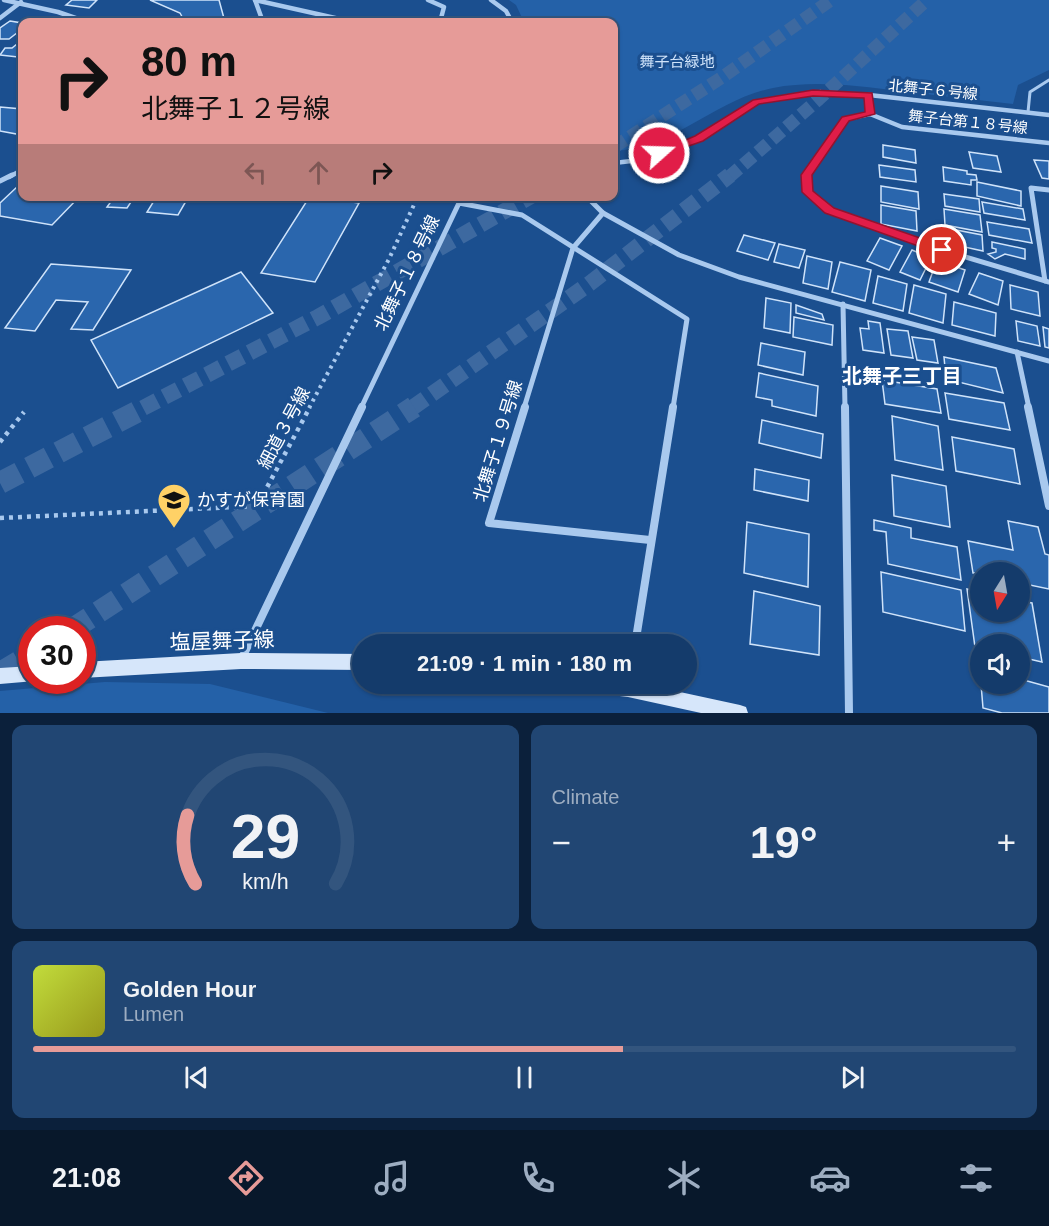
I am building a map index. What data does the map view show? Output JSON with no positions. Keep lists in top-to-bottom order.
{
  "streets": {
    "street": [
      "北舞子６号線",
      "舞子台第１８号線",
      "北舞子１８号線",
      "北舞子１９号線",
      "塩屋舞子線"
    ],
    "path": ["細道３号線"]
  },
  "crossings": [
    ["北舞子１８号線", "北舞子１９号線"],
    ["北舞子１８号線", "塩屋舞子線"]
  ],
  "districts": ["北舞子三丁目"],
  "parks": ["舞子台緑地"],
  "places": {
    "school or university": ["かすが保育園"]
  },
  "north": "bottom",
  "page": {
    "turn": ["80 m", "北舞子１２号線"],
    "limit": "30",
    "trip": "21:09 · 1 min · 180 m",
    "tile": "Climate",
    "heat": ["−", "19°", "+"],
    "song": ["Golden Hour", "Lumen"],
    "tabs": "21:08",
    "gauge": ["29", "km/h"]
  }
}
